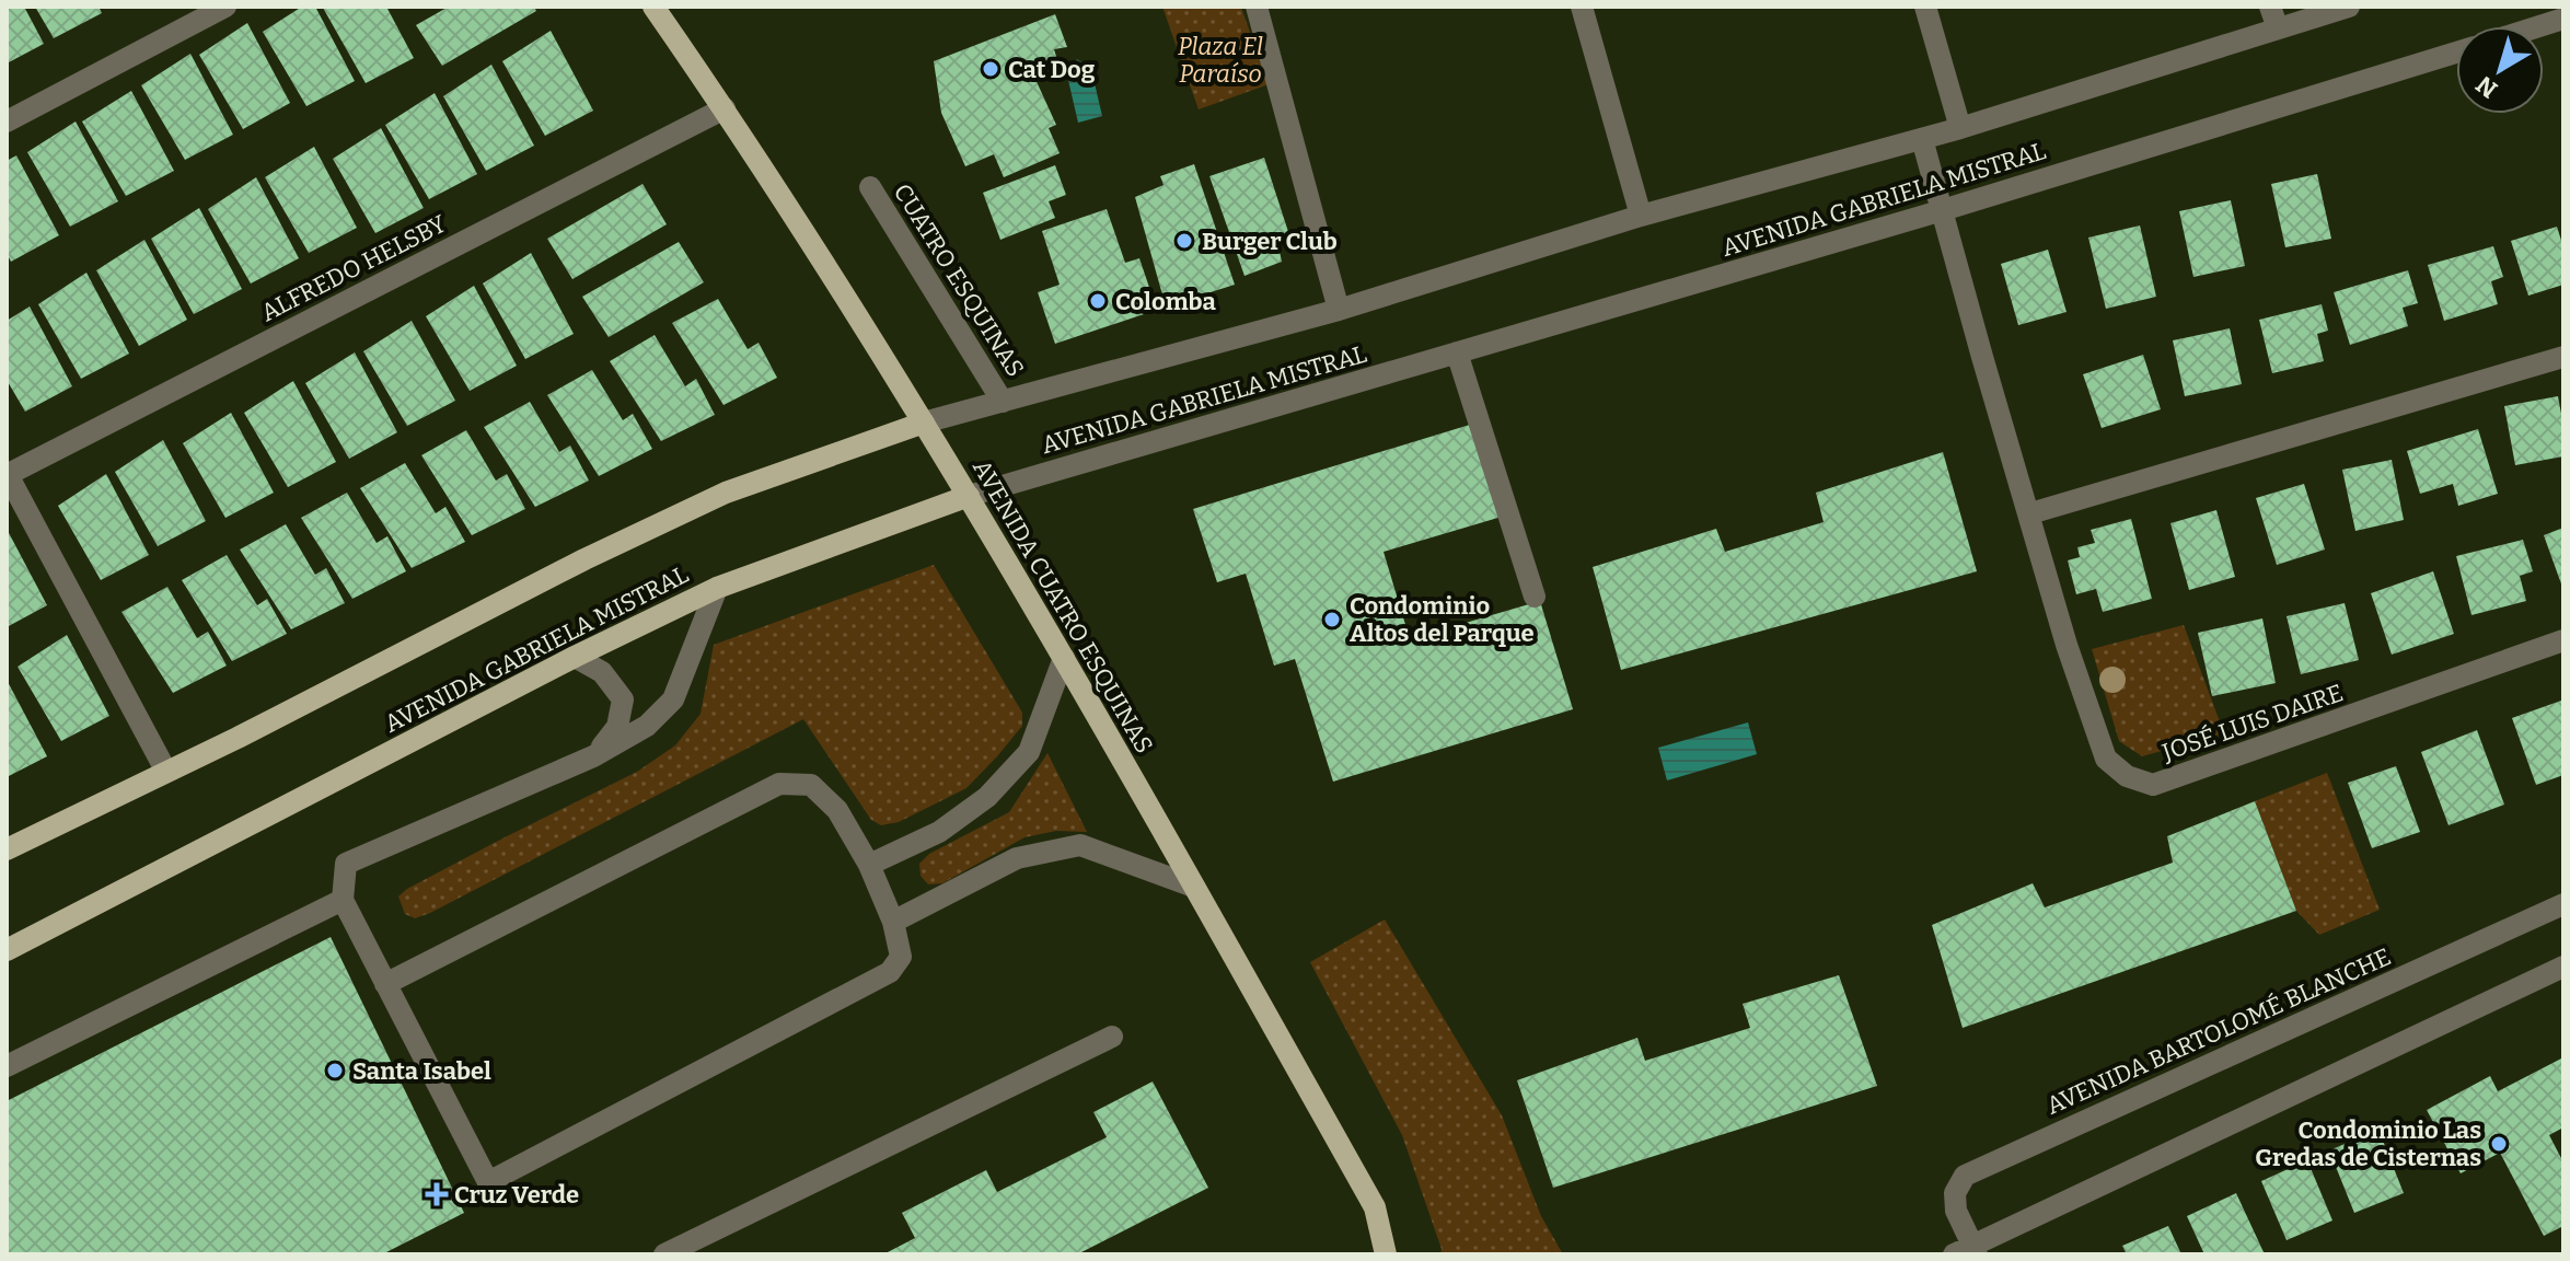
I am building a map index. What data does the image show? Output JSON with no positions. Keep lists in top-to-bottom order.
{
  "streets": {
    "main road": ["AVENIDA GABRIELA MISTRAL", "AVENIDA CUATRO ESQUINAS"],
    "street": [
      "ALFREDO HELSBY",
      "CUATRO ESQUINAS",
      "JOSÉ LUIS DAIRE",
      "AVENIDA BARTOLOMÉ BLANCHE"
    ]
  },
  "crossings": [
    ["AVENIDA GABRIELA MISTRAL", "CUATRO ESQUINAS"],
    ["AVENIDA GABRIELA MISTRAL", "AVENIDA CUATRO ESQUINAS"],
    ["AVENIDA GABRIELA MISTRAL", "JOSÉ LUIS DAIRE"],
    ["ALFREDO HELSBY", "AVENIDA CUATRO ESQUINAS"]
  ],
  "parks": ["Plaza El Paraíso"],
  "places": {
    "other": [
      "Cat Dog",
      "Burger Club",
      "Colomba",
      "Condominio Altos del Parque",
      "Santa Isabel",
      "Condominio Las Gredas de Cisternas"
    ],
    "health": ["Cruz Verde"]
  },
  "north": "bottom left"
}
